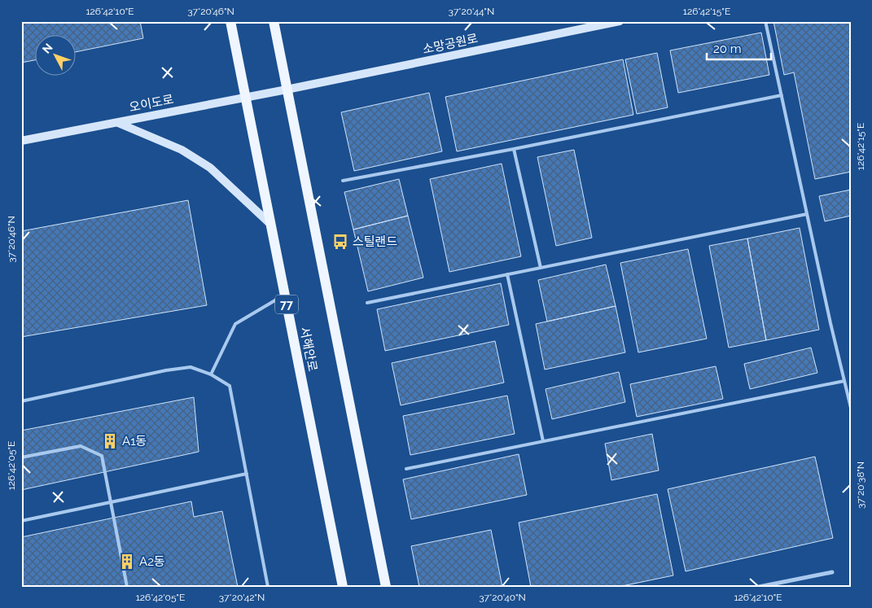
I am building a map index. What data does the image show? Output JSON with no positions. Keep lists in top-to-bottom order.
{
  "streets": {
    "main road": [
      "소망공원로",
      "오이도로",
      "77",
      "서해안로"
    ]
  },
  "crossings": [
    ["소망공원로", "오이도로"],
    ["오이도로", "서해안로"]
  ],
  "places": {
    "bus stop": ["스틸랜드"],
    "building": ["A1동", "A2동"]
  },
  "scale_bar": "20 m",
  "north": "top left",
  "coordinates": [
    "126°42'10\"E",
    "37°20'46\"N",
    "37°20'44\"N",
    "126°42'15\"E",
    "126°42'05\"E",
    "37°20'38\"N",
    "37°20'42\"N",
    "37°20'40\"N"
  ]
}
